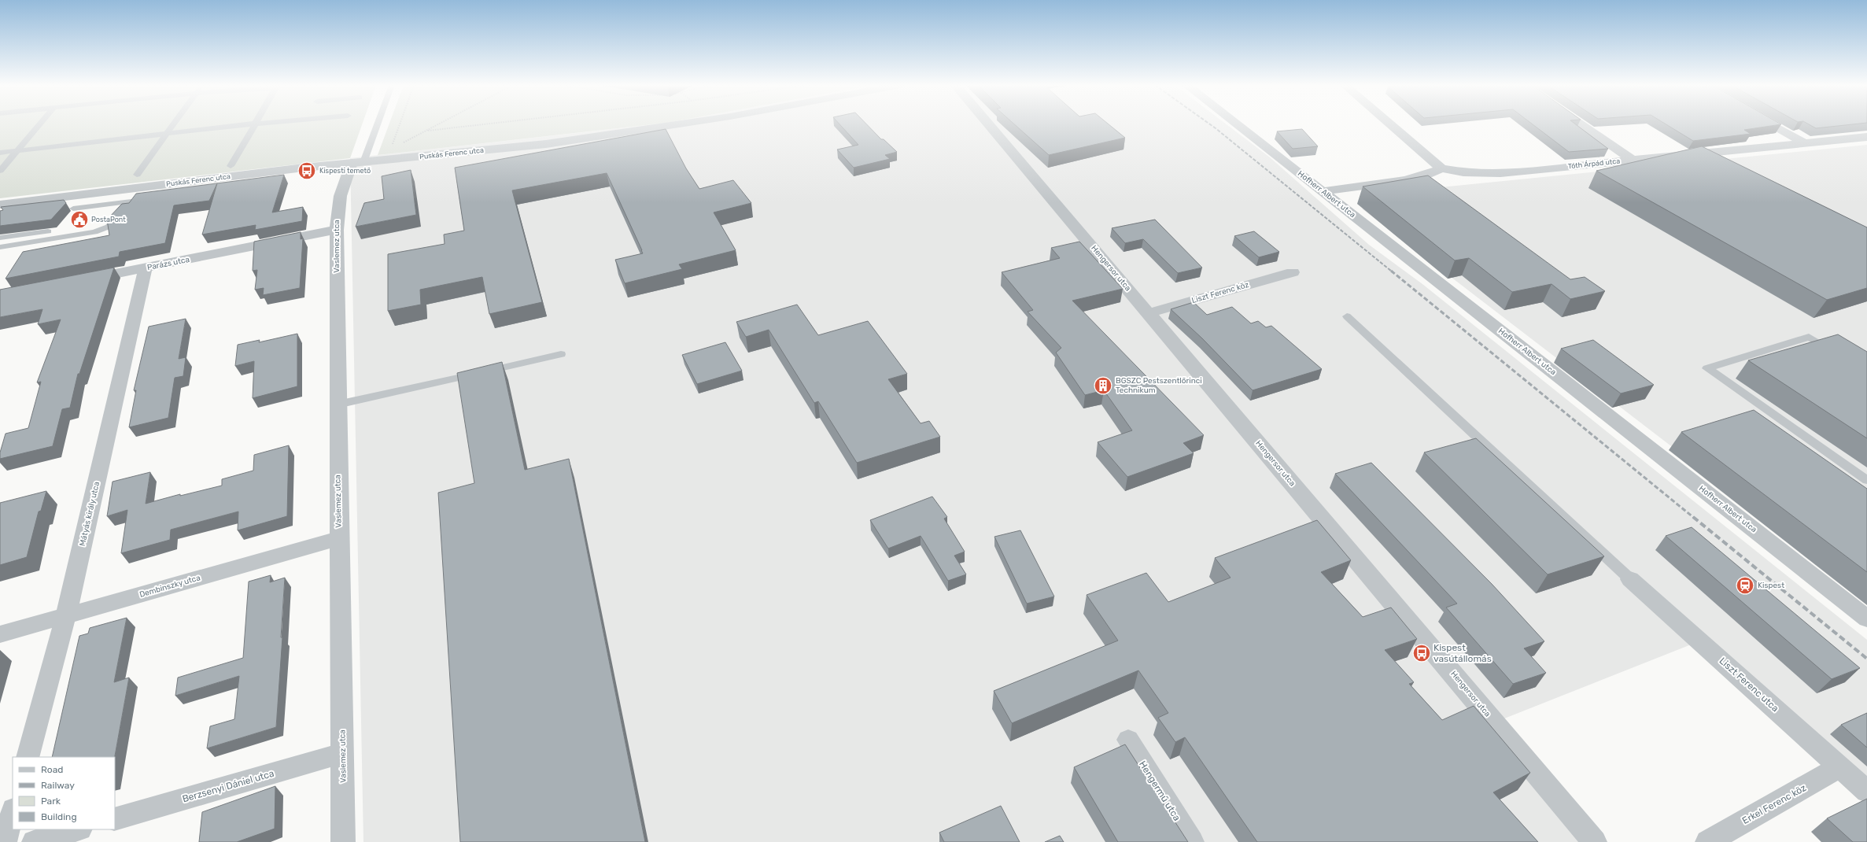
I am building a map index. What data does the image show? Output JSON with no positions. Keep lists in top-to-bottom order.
{
  "streets": {
    "street": [
      "Puskás Ferenc utca",
      "Tóth Árpád utca",
      "Hofherr Albert utca",
      "Vaslemez utca",
      "Parázs utca",
      "Hengersor utca",
      "Liszt Ferenc köz",
      "Mátyás király utca",
      "Dembinszky utca",
      "Liszt Ferenc utca",
      "Berzsenyi Dániel utca",
      "Hengermű utca",
      "Erkel Ferenc köz"
    ]
  },
  "crossings": [
    ["Puskás Ferenc utca", "Vaslemez utca"],
    ["Vaslemez utca", "Parázs utca"],
    ["Vaslemez utca", "Dembinszky utca"],
    ["Vaslemez utca", "Berzsenyi Dániel utca"],
    ["Parázs utca", "Mátyás király utca"],
    ["Hengersor utca", "Liszt Ferenc köz"],
    ["Mátyás király utca", "Dembinszky utca"],
    ["Liszt Ferenc utca", "Erkel Ferenc köz"]
  ],
  "places": {
    "bus stop": ["Kispesti temető", "Kispest vasútállomás"],
    "public building": ["PostaPont"],
    "building": ["BGSZC Pestszentlőrinci Technikum"],
    "station": ["Kispest"]
  },
  "legend": [
    "Road",
    "Railway",
    "Park",
    "Building"
  ]
}
